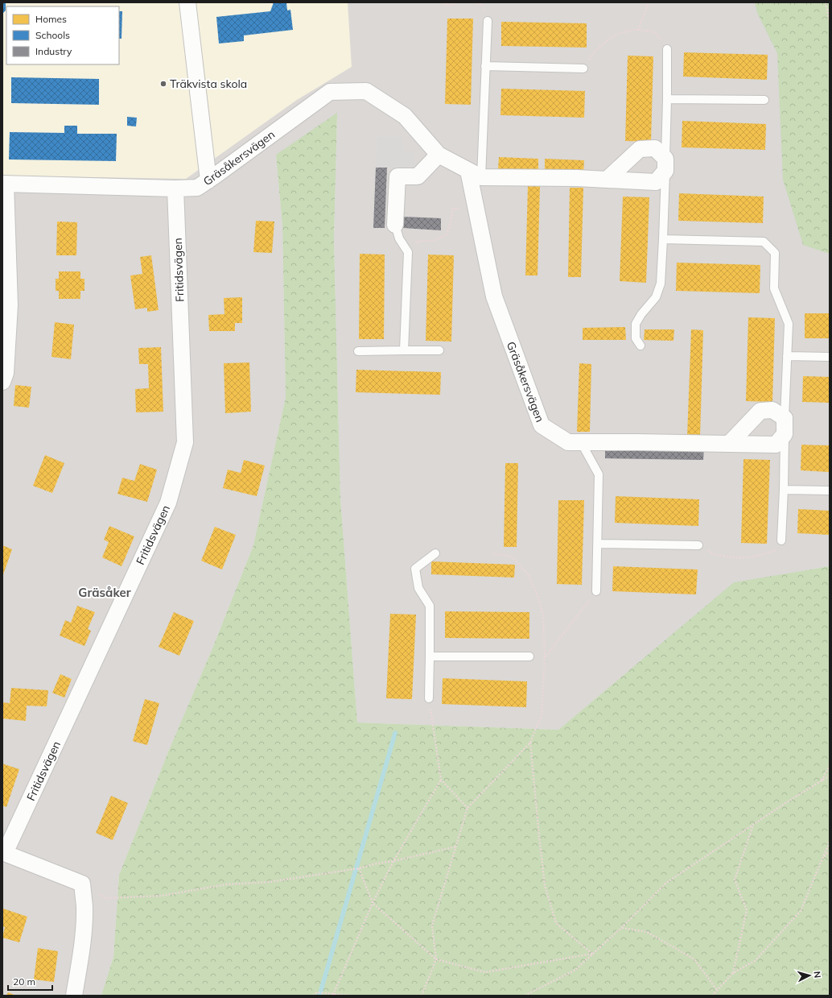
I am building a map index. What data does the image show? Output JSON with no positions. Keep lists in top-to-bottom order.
{
  "streets": {
    "street": ["Gräsåkersvägen", "Fritidsvägen"]
  },
  "crossings": [
    ["Gräsåkersvägen", "Fritidsvägen"]
  ],
  "districts": ["Gräsåker"],
  "places": ["Träkvista skola"],
  "legend": ["Homes", "Schools", "Industry"],
  "scale_bar": "20 m",
  "north": "right"
}
